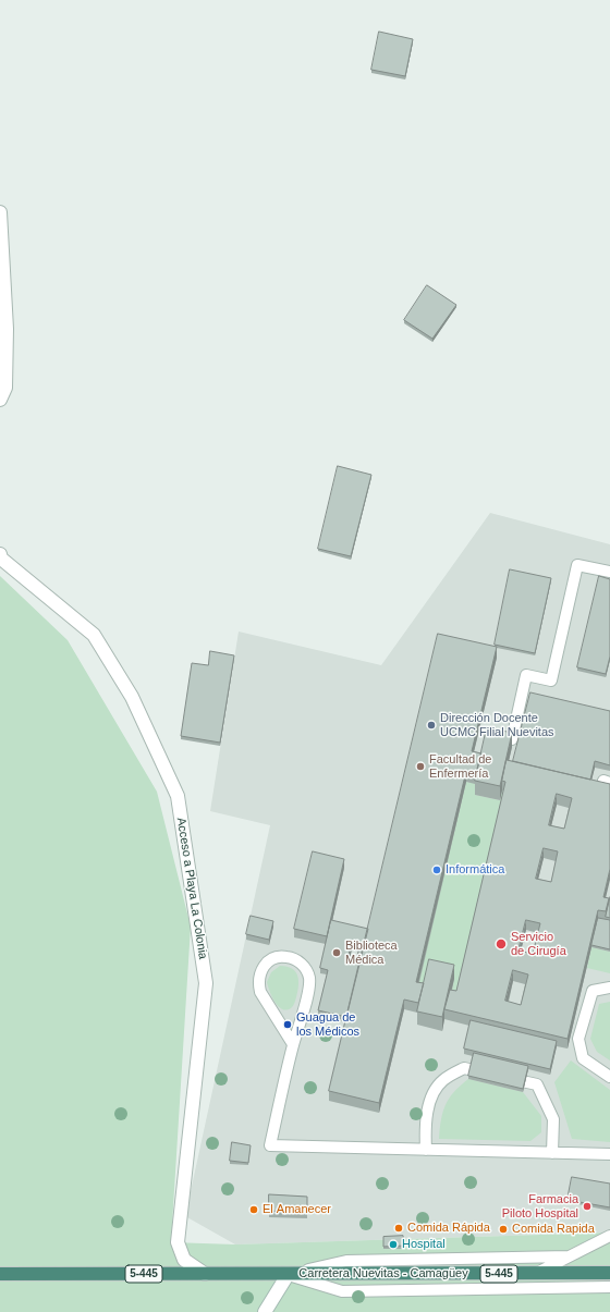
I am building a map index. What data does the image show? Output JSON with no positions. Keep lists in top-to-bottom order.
{
  "streets": {
    "highway": ["5-445", "Carretera Nuevitas - Camagüey"],
    "street": ["Acceso a Playa La Colonia"]
  },
  "crossings": [
    ["Acceso a Playa La Colonia", "Carretera Nuevitas - Camagüey"]
  ],
  "places": [
    "Dirección Docente UCMC Filial Nuevitas",
    "Facultad de Enfermería",
    "Informática",
    "Servicio de Cirugía",
    "Biblioteca Médica",
    "Guagua de los Médicos",
    "Farmacia Piloto Hospital",
    "El Amanecer",
    "Comida Rápida",
    "Comida Rapida",
    "Hospital"
  ]
}
